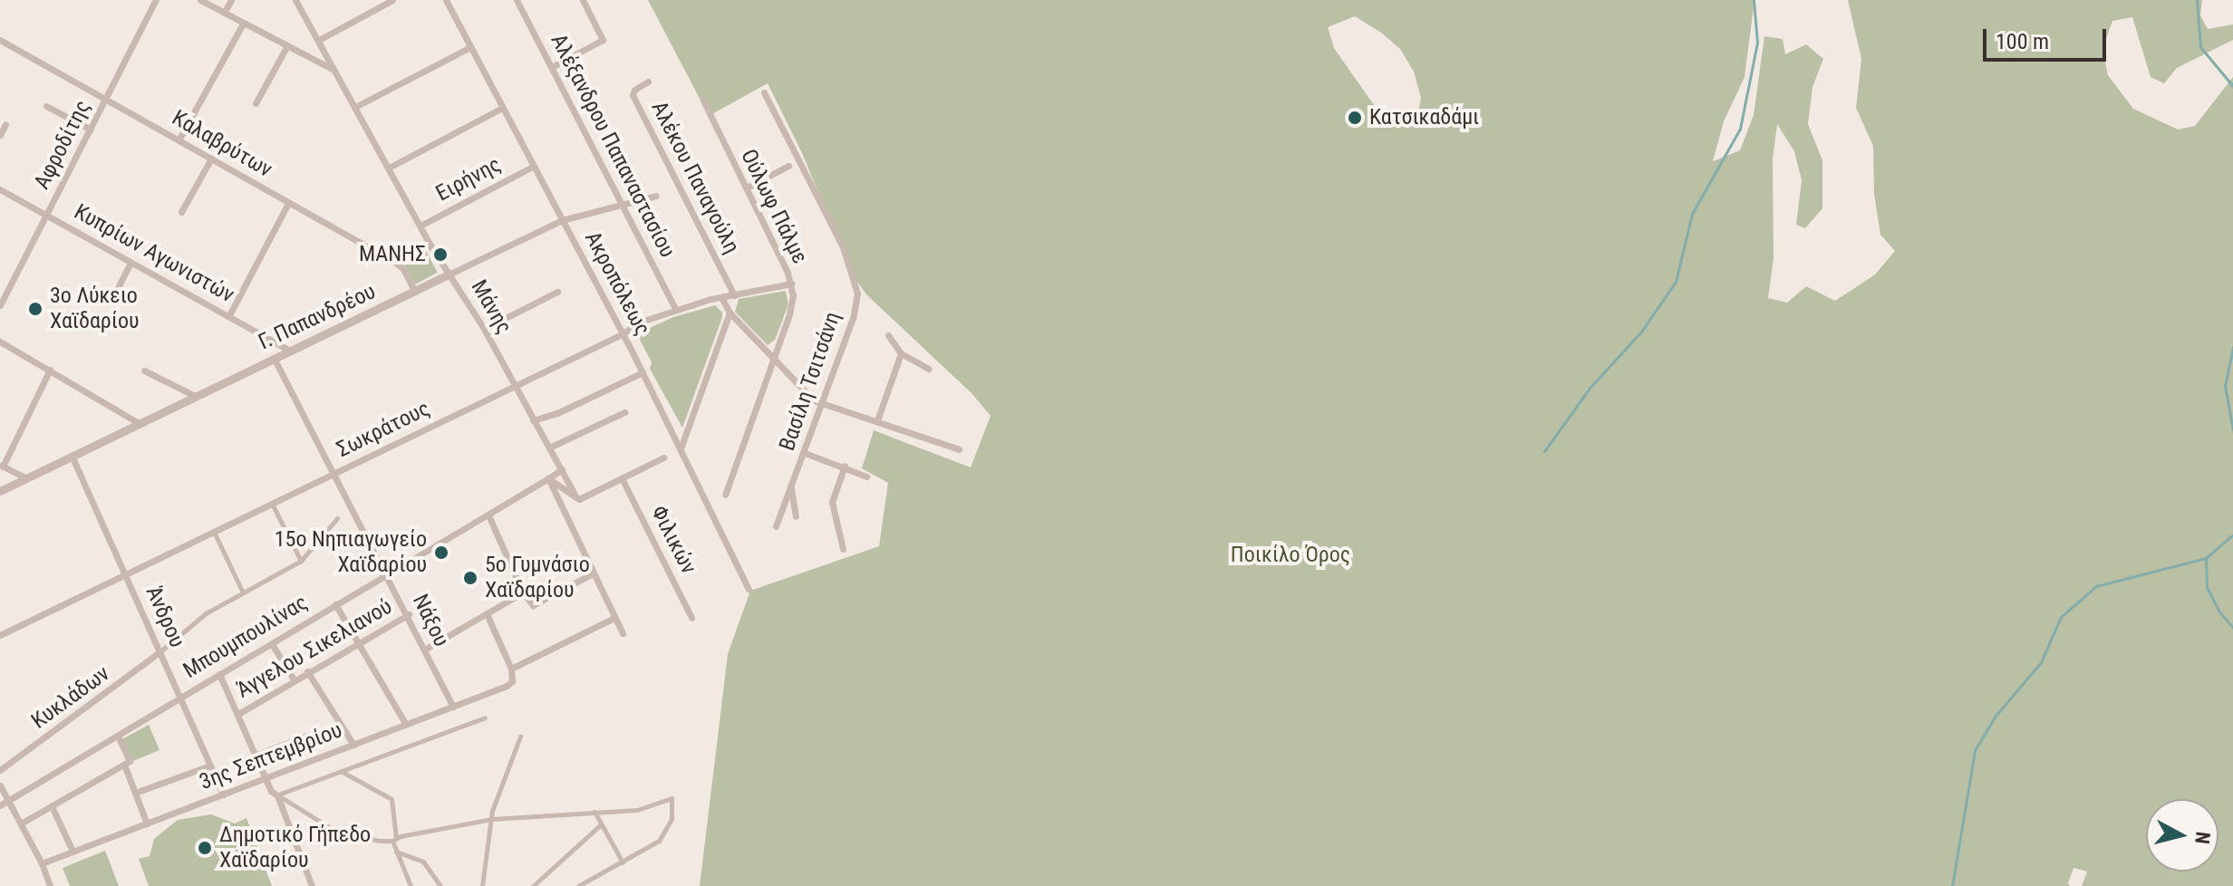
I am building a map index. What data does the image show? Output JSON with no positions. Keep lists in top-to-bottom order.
{
  "streets": {
    "street": [
      "Καλαβρύτων",
      "Αφροδίτης",
      "Αλέξανδρου Παπαναστασίου",
      "Αλέκου Παναγούλη",
      "Ειρήνης",
      "Ούλωφ Πάλμε",
      "Κυπρίων Αγωνιστών",
      "Ακροπόλεως",
      "Μάνης",
      "Γ. Παπανδρέου",
      "Βασίλη Τσιτσάνη",
      "Σωκράτους",
      "Φιλικών",
      "Άνδρου",
      "Νάξου",
      "Μπουμπουλίνας",
      "Άγγελου Σικελιανού",
      "Κυκλάδων",
      "3ης Σεπτεμβρίου"
    ]
  },
  "crossings": [
    ["Καλαβρύτων", "Αφροδίτης"],
    ["Καλαβρύτων", "Γ. Παπανδρέου"],
    ["Αφροδίτης", "Κυπρίων Αγωνιστών"],
    ["Αλέξανδρου Παπαναστασίου", "Γ. Παπανδρέου"],
    ["Αλέξανδρου Παπαναστασίου", "Σωκράτους"],
    ["Αλέκου Παναγούλη", "Σωκράτους"],
    ["Ειρήνης", "Ακροπόλεως"],
    ["Ειρήνης", "Μάνης"],
    ["Ούλωφ Πάλμε", "Σωκράτους"],
    ["Κυπρίων Αγωνιστών", "Γ. Παπανδρέου"],
    ["Ακροπόλεως", "Γ. Παπανδρέου"],
    ["Ακροπόλεως", "Σωκράτους"],
    ["Μάνης", "Γ. Παπανδρέου"],
    ["Μάνης", "Σωκράτους"],
    ["Γ. Παπανδρέου", "Άνδρου"],
    ["Γ. Παπανδρέου", "Νάξου"],
    ["Σωκράτους", "Άνδρου"],
    ["Σωκράτους", "Νάξου"],
    ["Άνδρου", "Μπουμπουλίνας"],
    ["Άνδρου", "Κυκλάδων"],
    ["Άνδρου", "3ης Σεπτεμβρίου"],
    ["Νάξου", "Μπουμπουλίνας"],
    ["Νάξου", "Άγγελου Σικελιανού"],
    ["Νάξου", "3ης Σεπτεμβρίου"]
  ],
  "parks": ["Ποικίλο Όρος"],
  "places": [
    "Κατσικαδάμι",
    "ΜΑΝΗΣ",
    "3ο Λύκειο Χαϊδαρίου",
    "15ο Νηπιαγωγείο Χαϊδαρίου",
    "5ο Γυμνάσιο Χαϊδαρίου",
    "Δημοτικό Γήπεδο Χαϊδαρίου"
  ],
  "scale_bar": "100 m",
  "north": "right"
}
